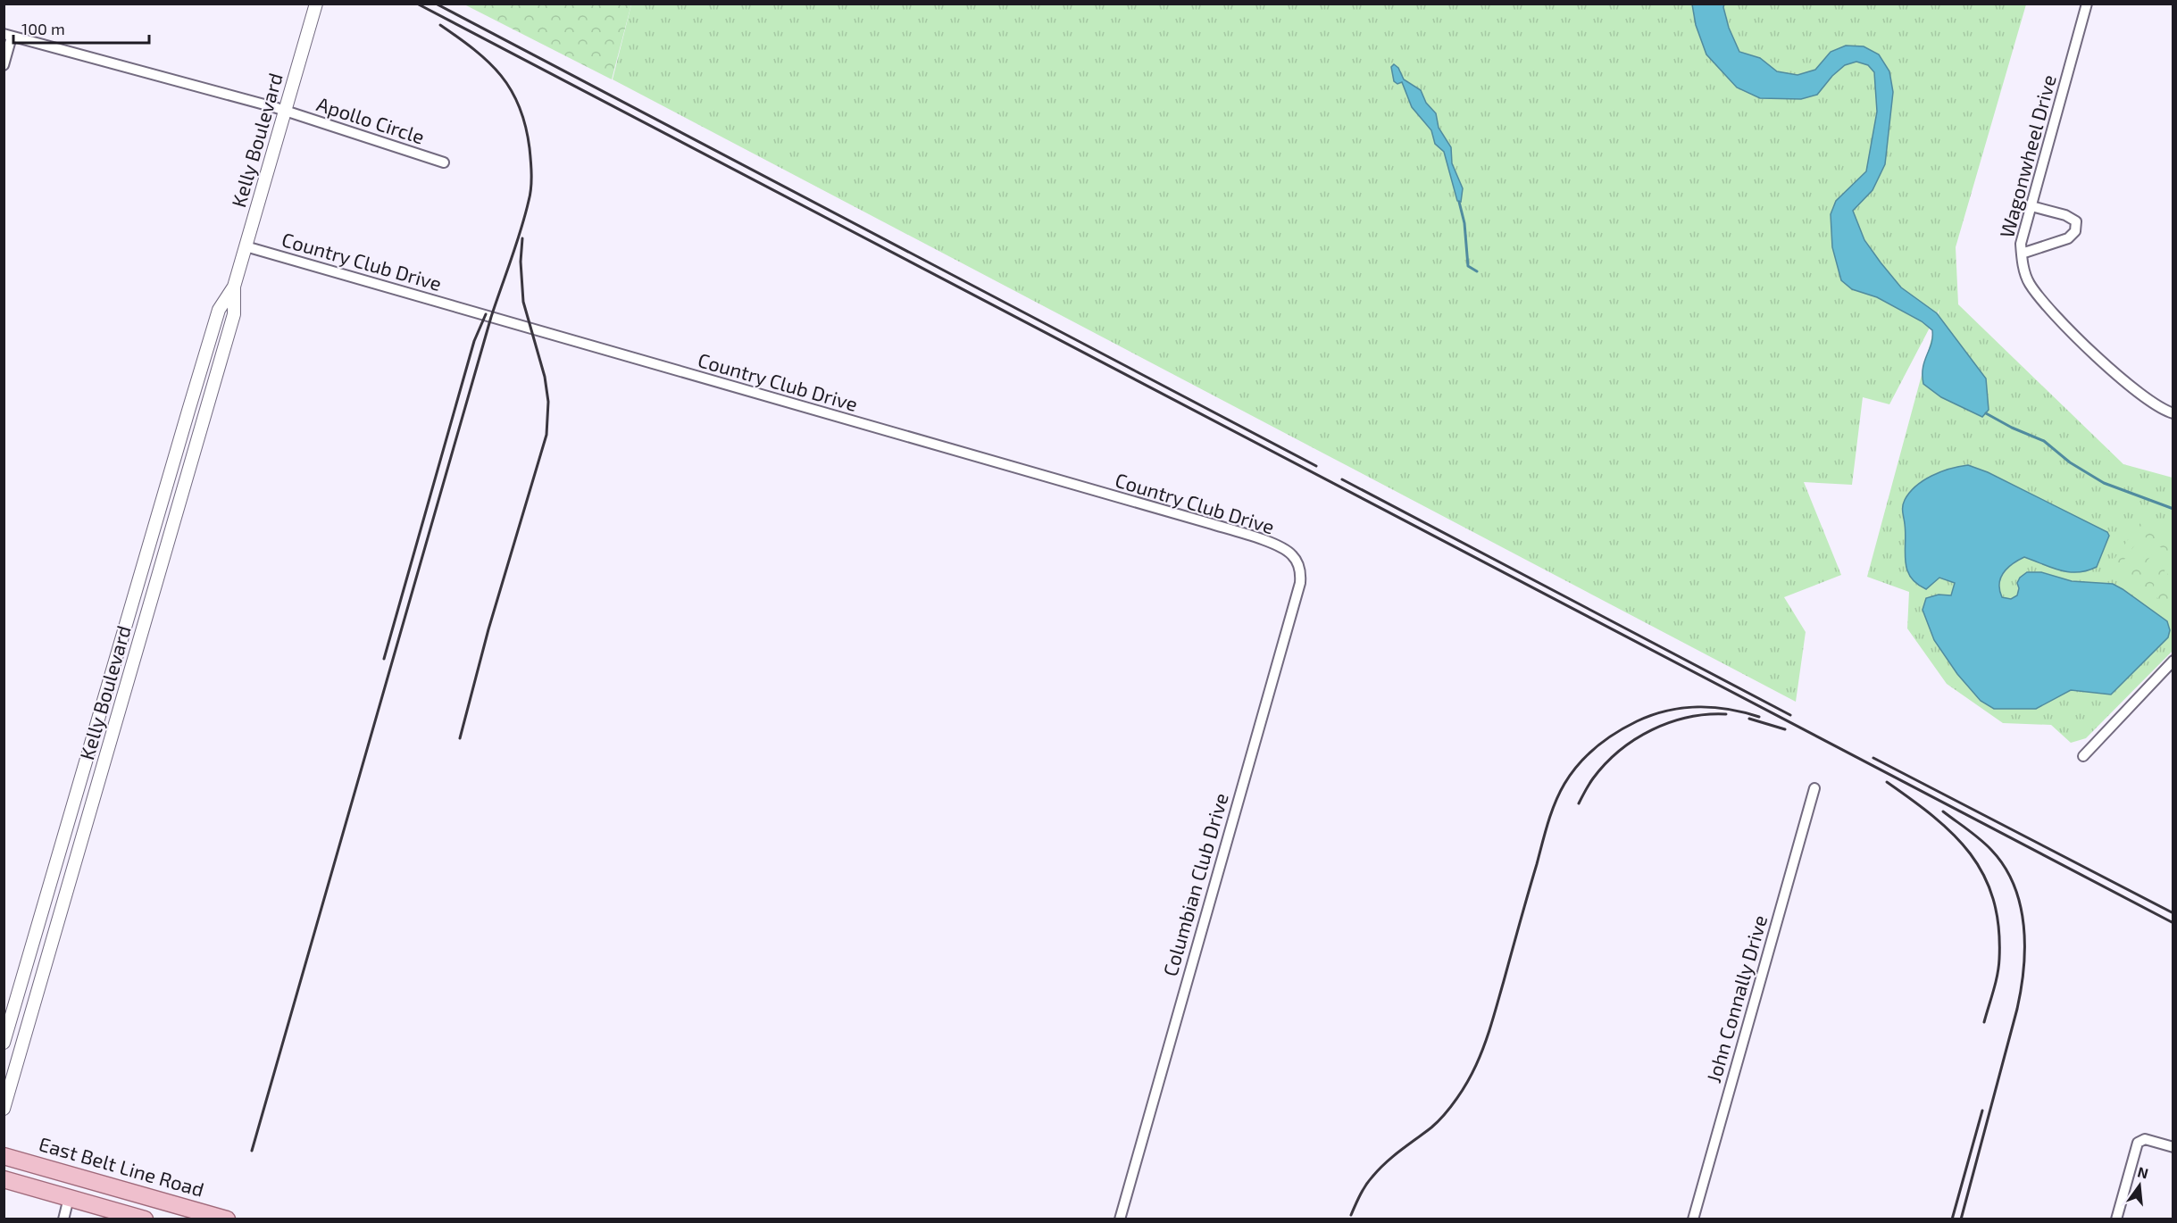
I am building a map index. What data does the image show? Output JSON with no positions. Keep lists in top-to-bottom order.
{
  "streets": {
    "main road": ["East Belt Line Road"],
    "street": [
      "Apollo Circle",
      "Kelly Boulevard",
      "Wagonwheel Drive",
      "Country Club Drive",
      "Columbian Club Drive",
      "John Connally Drive"
    ]
  },
  "crossings": [
    ["Apollo Circle", "Kelly Boulevard"],
    ["Kelly Boulevard", "Country Club Drive"],
    ["Country Club Drive", "Columbian Club Drive"]
  ],
  "scale_bar": "100 m",
  "north": "top"
}
